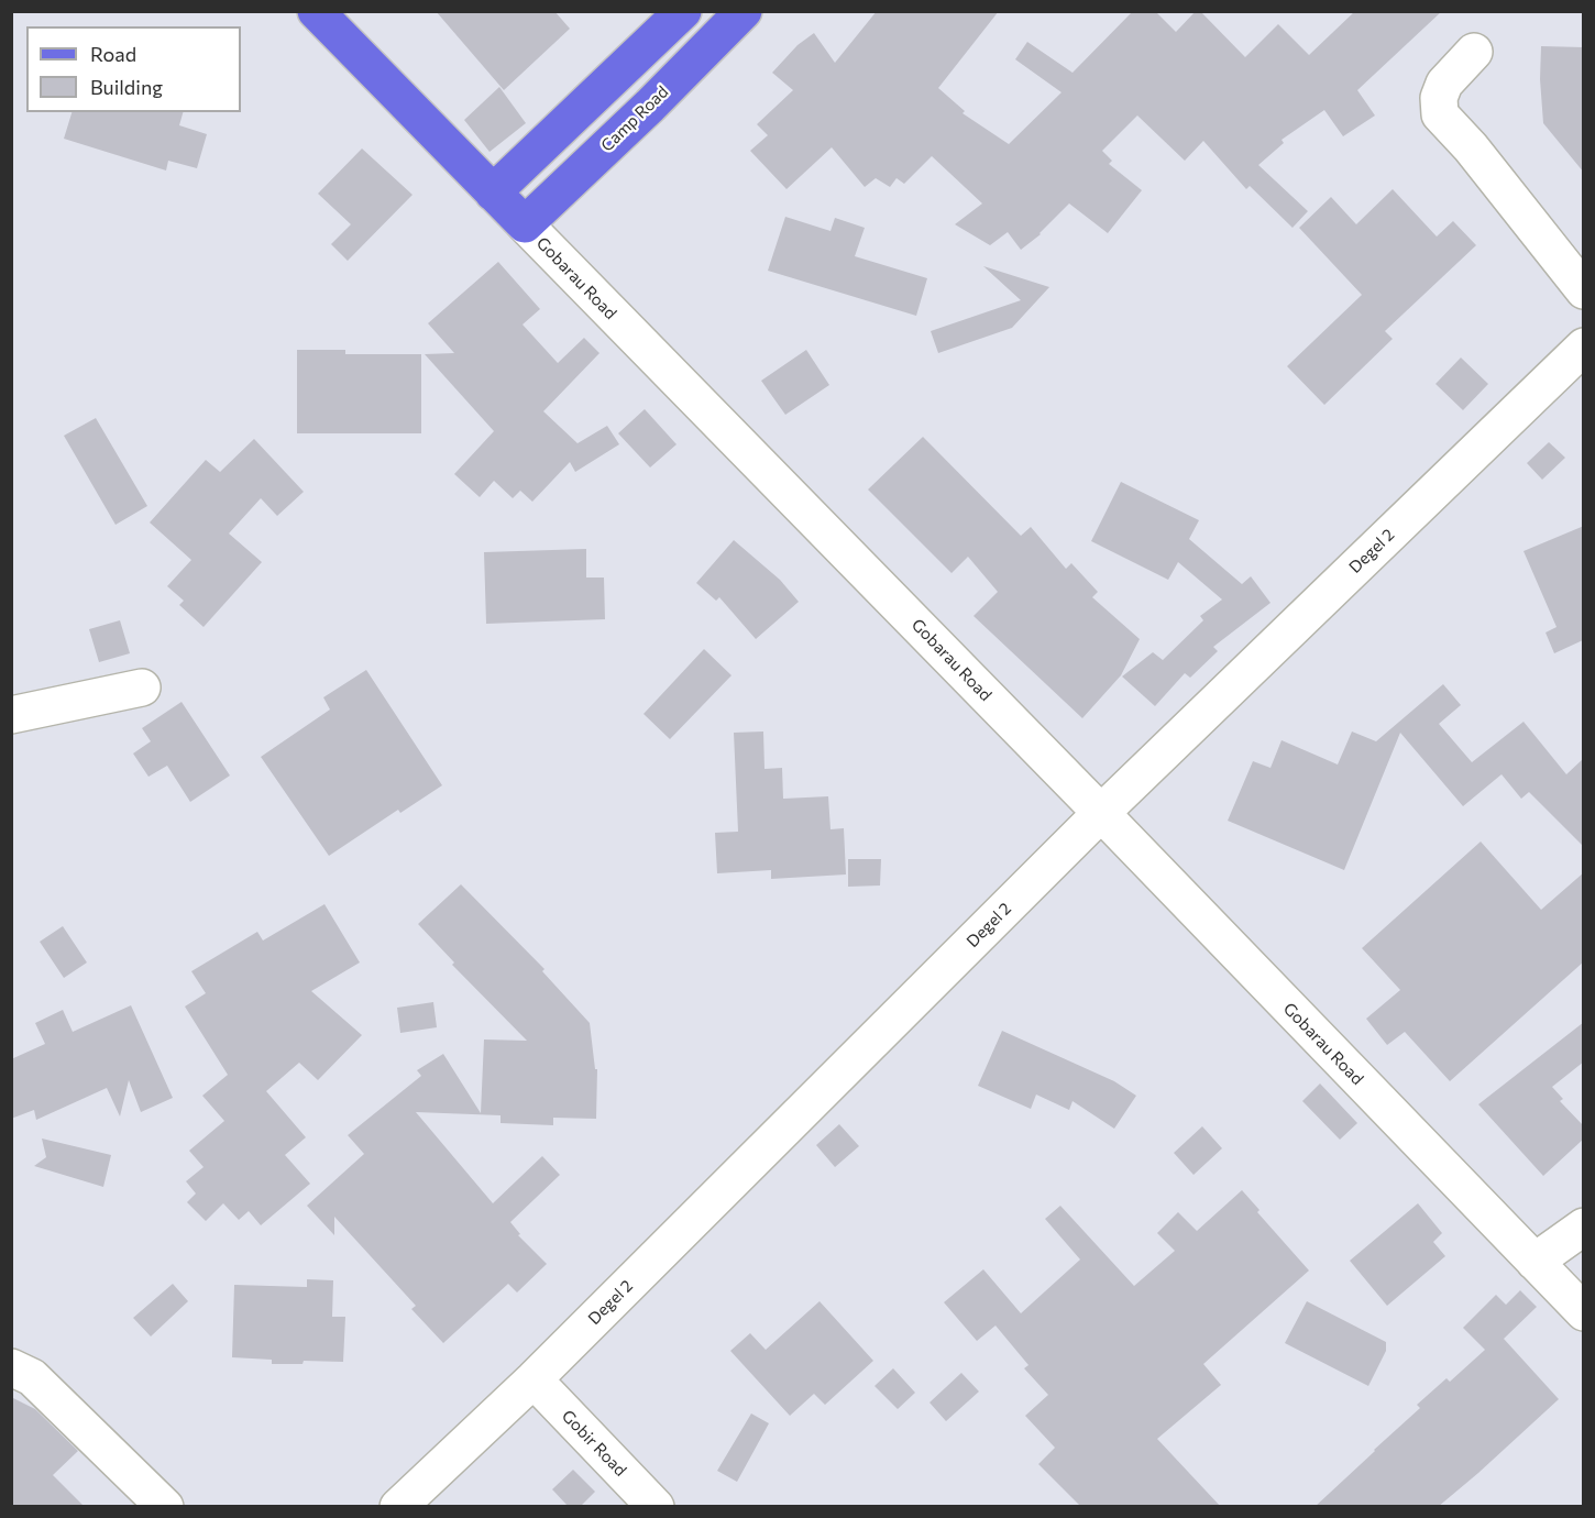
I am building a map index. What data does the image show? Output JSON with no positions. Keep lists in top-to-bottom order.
{
  "streets": {
    "main road": ["Camp Road", "Gobarau Road"],
    "street": ["Degel 2", "Gobir Road"]
  },
  "crossings": [
    ["Camp Road", "Gobarau Road"],
    ["Gobarau Road", "Degel 2"],
    ["Degel 2", "Gobir Road"]
  ],
  "legend": ["Road", "Building"]
}
